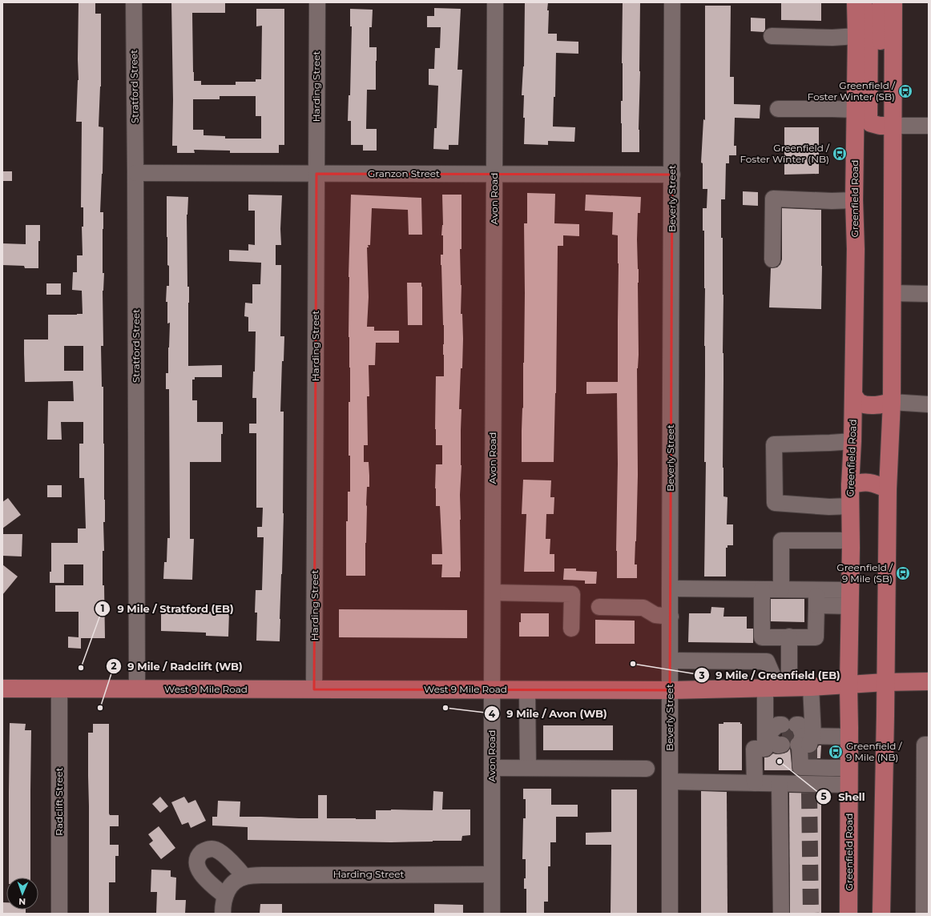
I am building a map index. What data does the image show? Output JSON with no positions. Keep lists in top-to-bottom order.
{
  "streets": {
    "main road": ["Greenfield Road", "West 9 Mile Road"],
    "street": [
      "Stratford Street",
      "Harding Street",
      "Granzon Street",
      "Avon Road",
      "Beverly Street",
      "Radclift Street"
    ]
  },
  "crossings": [
    ["Stratford Street", "Granzon Street"],
    ["Stratford Street", "West 9 Mile Road"],
    ["Harding Street", "Granzon Street"],
    ["Harding Street", "Avon Road"],
    ["Harding Street", "West 9 Mile Road"],
    ["Granzon Street", "Avon Road"],
    ["Granzon Street", "Beverly Street"],
    ["Avon Road", "West 9 Mile Road"],
    ["Beverly Street", "West 9 Mile Road"],
    ["Greenfield Road", "West 9 Mile Road"],
    ["West 9 Mile Road", "Radclift Street"]
  ],
  "places": {
    "bus stop": [
      "Greenfield / Foster Winter (SB)",
      "Greenfield / Foster Winter (NB)",
      "Greenfield / 9 Mile (SB)",
      "Greenfield / 9 Mile (NB)"
    ],
    "other": [
      "9 Mile / Greenfield (EB)",
      "9 Mile / Stratford (EB)",
      "9 Mile / Radclift (WB)",
      "9 Mile / Avon (WB)",
      "Shell"
    ]
  },
  "north": "bottom"
}
